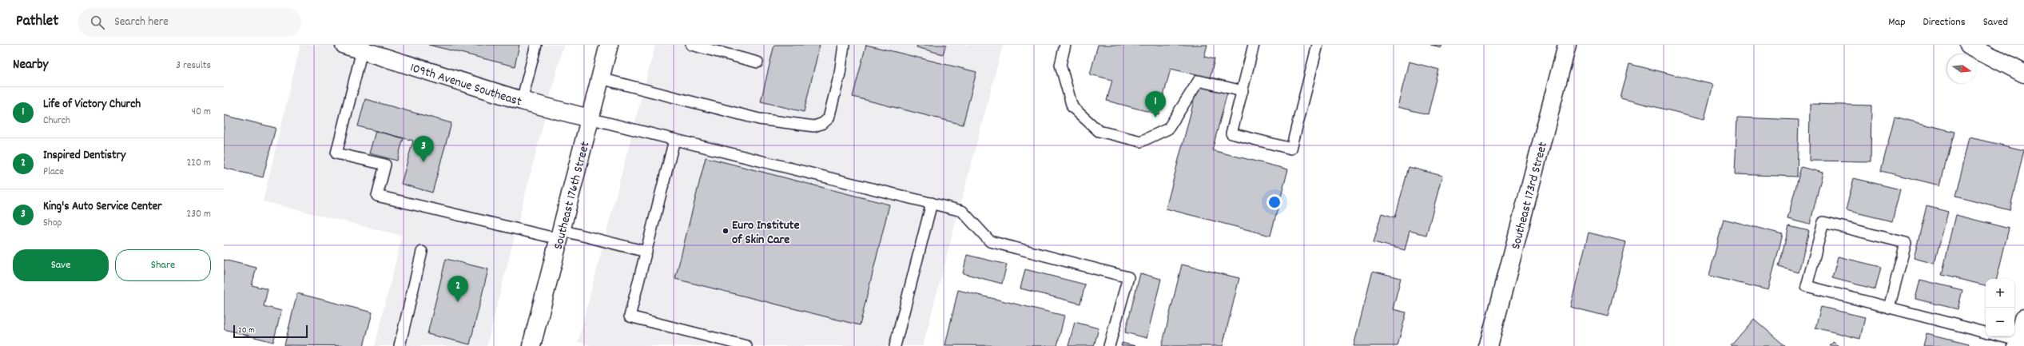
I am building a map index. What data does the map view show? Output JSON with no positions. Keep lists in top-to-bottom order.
{
  "streets": {
    "street": ["109th Avenue Southeast", "Southeast 176th Street", "Southeast 173rd Street"]
  },
  "crossings": [
    ["109th Avenue Southeast", "Southeast 176th Street"]
  ],
  "places": ["Euro Institute of Skin Care"],
  "scale_bar": "20 m",
  "north": "right",
  "page": {
    "header": "Pathlet",
    "search": "Search here",
    "nav": ["Map", "Directions", "Saved"],
    "heading": ["Nearby", "3 results"],
    "list": [
      {
        "mark": "1",
        "name": "Life of Victory Church",
        "note": "Church",
        "value": "40 m"
      },
      {
        "mark": "2",
        "name": "Inspired Dentistry",
        "note": "Place",
        "value": "220 m"
      },
      {
        "mark": "3",
        "name": "King's Auto Service Center",
        "note": "Shop",
        "value": "230 m"
      }
    ],
    "pins": ["1", "3", "2"],
    "buttons": ["Save", "Share"],
    "map_buttons": ["+", "−"],
    "scale": "20 m"
  }
}
